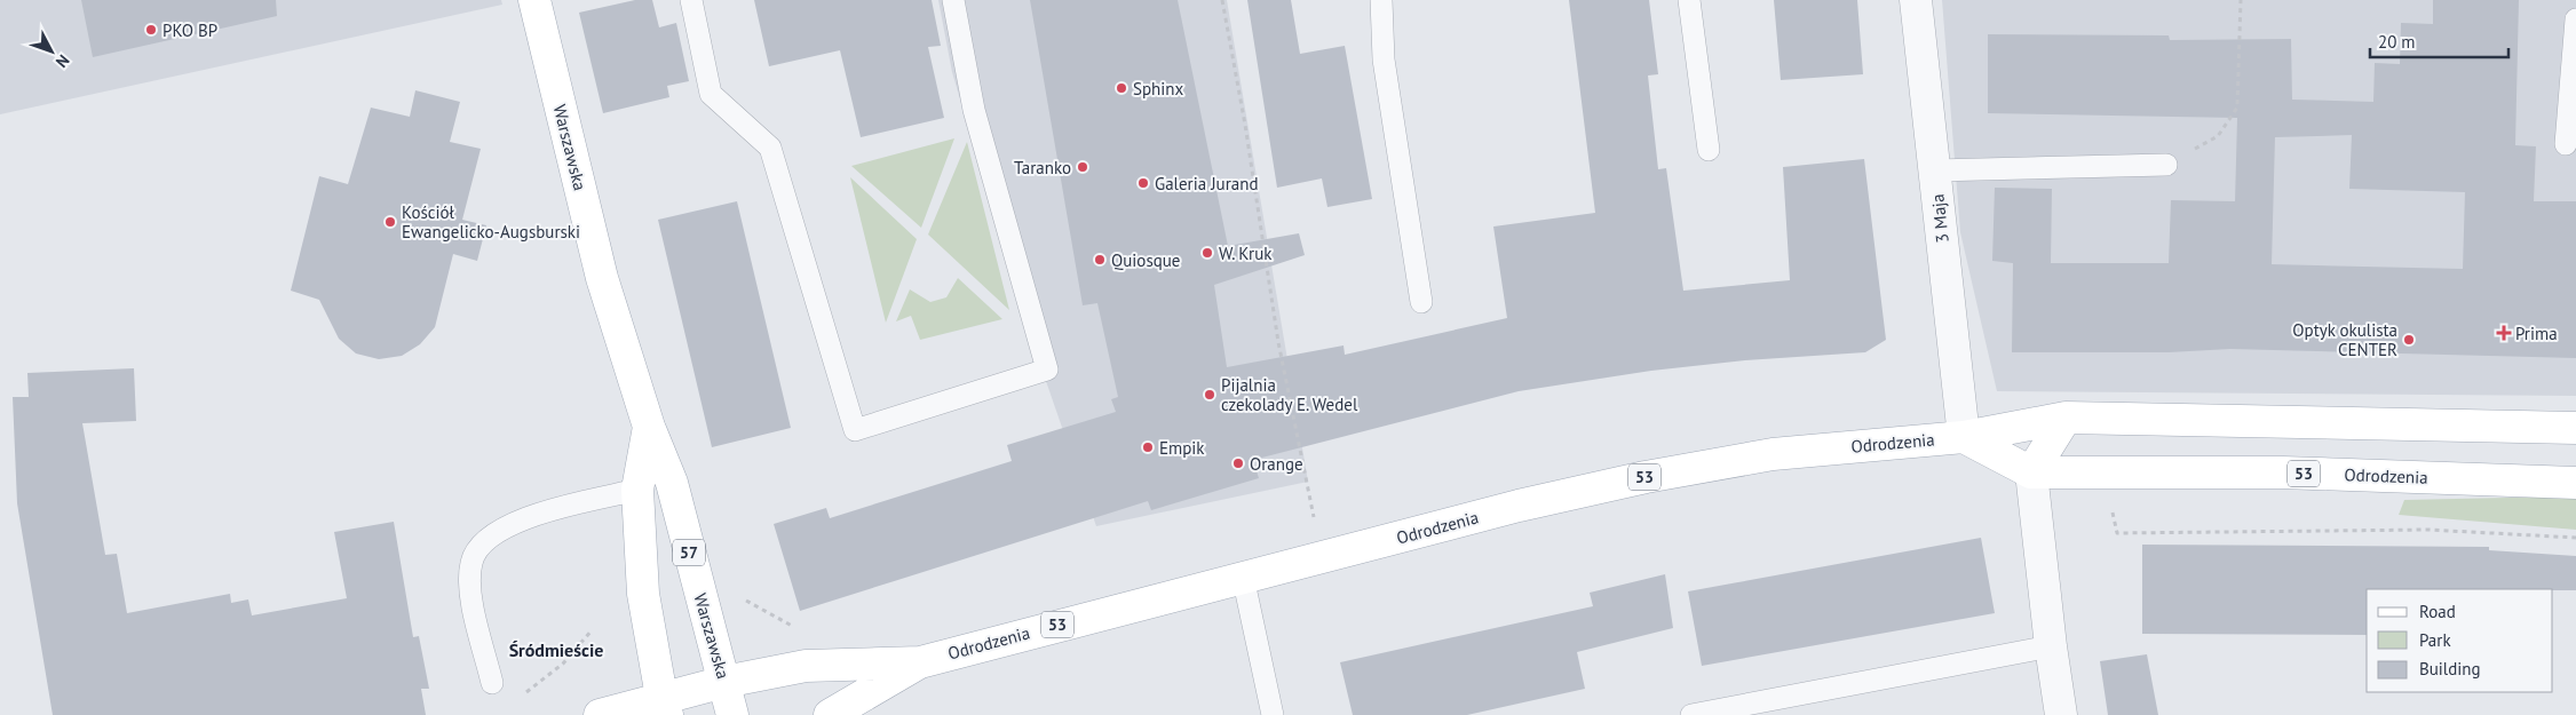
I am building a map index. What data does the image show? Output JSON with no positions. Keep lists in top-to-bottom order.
{
  "streets": {
    "main road": [
      "Warszawska",
      "Odrodzenia",
      "53",
      "57"
    ],
    "street": ["3 Maja"]
  },
  "crossings": [
    ["Warszawska", "Odrodzenia"],
    ["Warszawska", "53"],
    ["3 Maja", "Odrodzenia"],
    ["Odrodzenia", "53"]
  ],
  "districts": ["Śródmieście"],
  "places": {
    "other": [
      "PKO BP",
      "Sphinx",
      "Taranko",
      "Galeria Jurand",
      "Kościół Ewangelicko-Augsburski",
      "W. Kruk",
      "Quiosque",
      "Optyk okulista CENTER",
      "Pijalnia czekolady E. Wedel",
      "Empik",
      "Orange"
    ],
    "health": ["Prima"]
  },
  "legend": ["Road", "Park", "Building"],
  "scale_bar": "20 m",
  "north": "bottom right"
}
